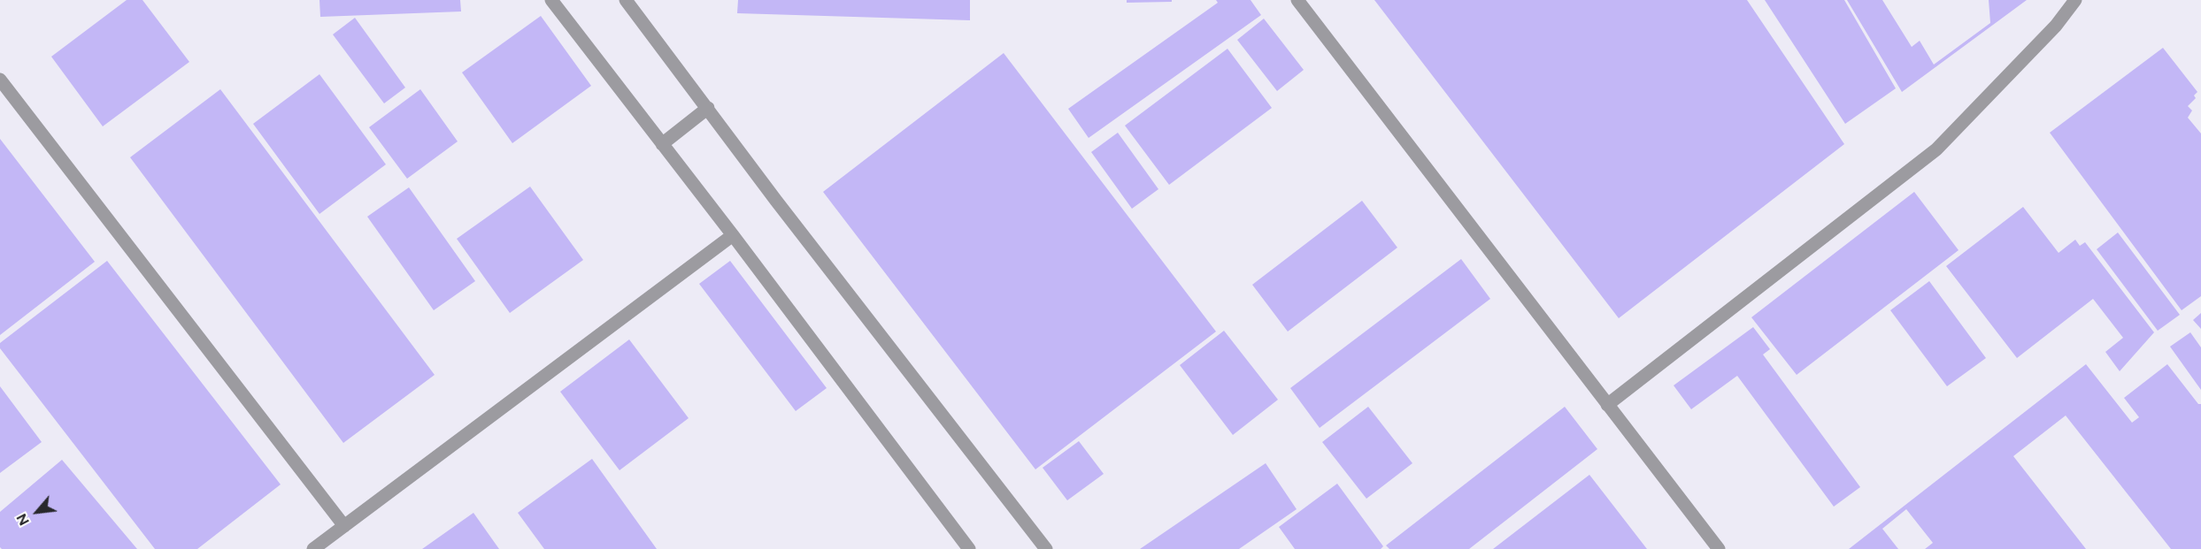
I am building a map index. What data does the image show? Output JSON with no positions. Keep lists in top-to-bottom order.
{
  "north": "bottom left"
}
